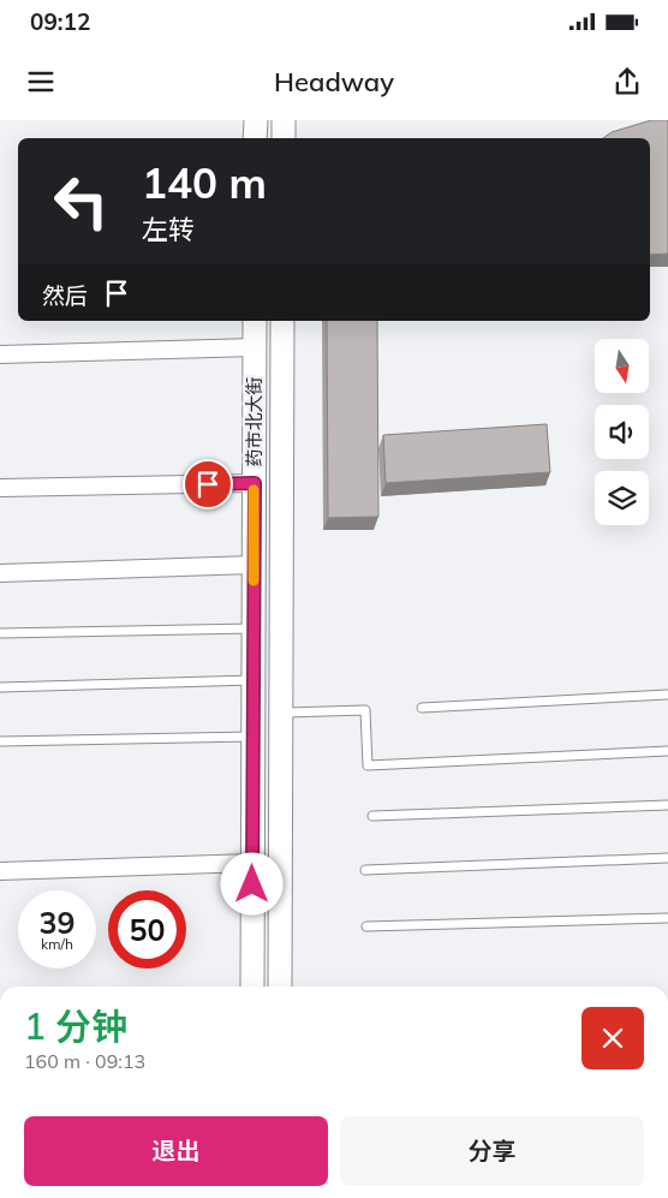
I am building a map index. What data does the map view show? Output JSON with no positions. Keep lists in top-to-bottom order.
{
  "streets": {
    "main road": ["药市北大街"]
  },
  "north": "bottom",
  "page": {
    "status": "09:12",
    "header": "Headway",
    "turn": ["140 m", "左转"],
    "then": "然后",
    "speed": "39 km/h",
    "limit": "50",
    "heading": ["1 分钟", "160 m · 09:13"],
    "buttons": ["退出", "分享"]
  }
}
